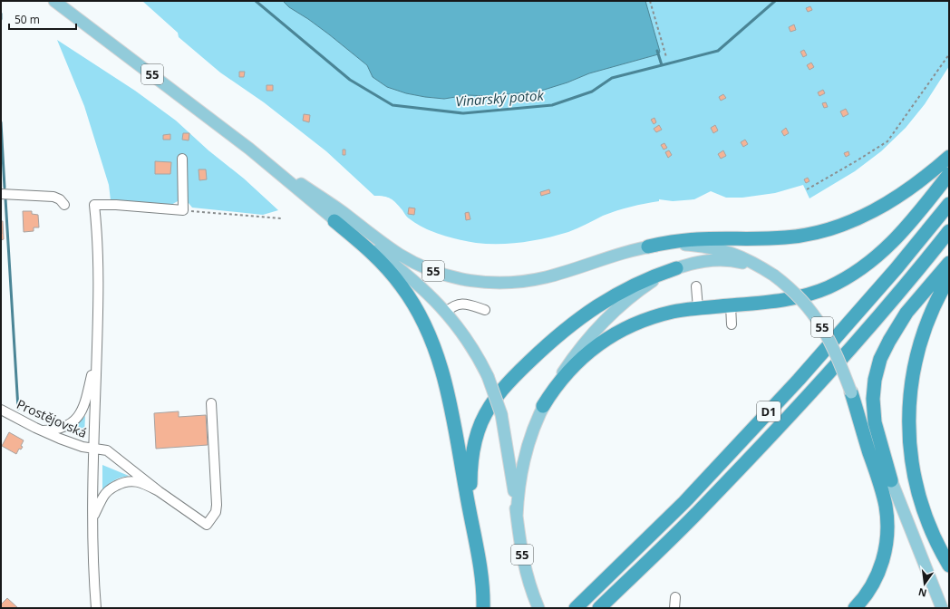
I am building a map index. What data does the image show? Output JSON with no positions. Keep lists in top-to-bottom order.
{
  "streets": {
    "highway": ["D1"],
    "main road": ["55"],
    "street": ["Prostějovská"]
  },
  "water": ["Vinarský potok"],
  "scale_bar": "50 m",
  "north": "bottom"
}
